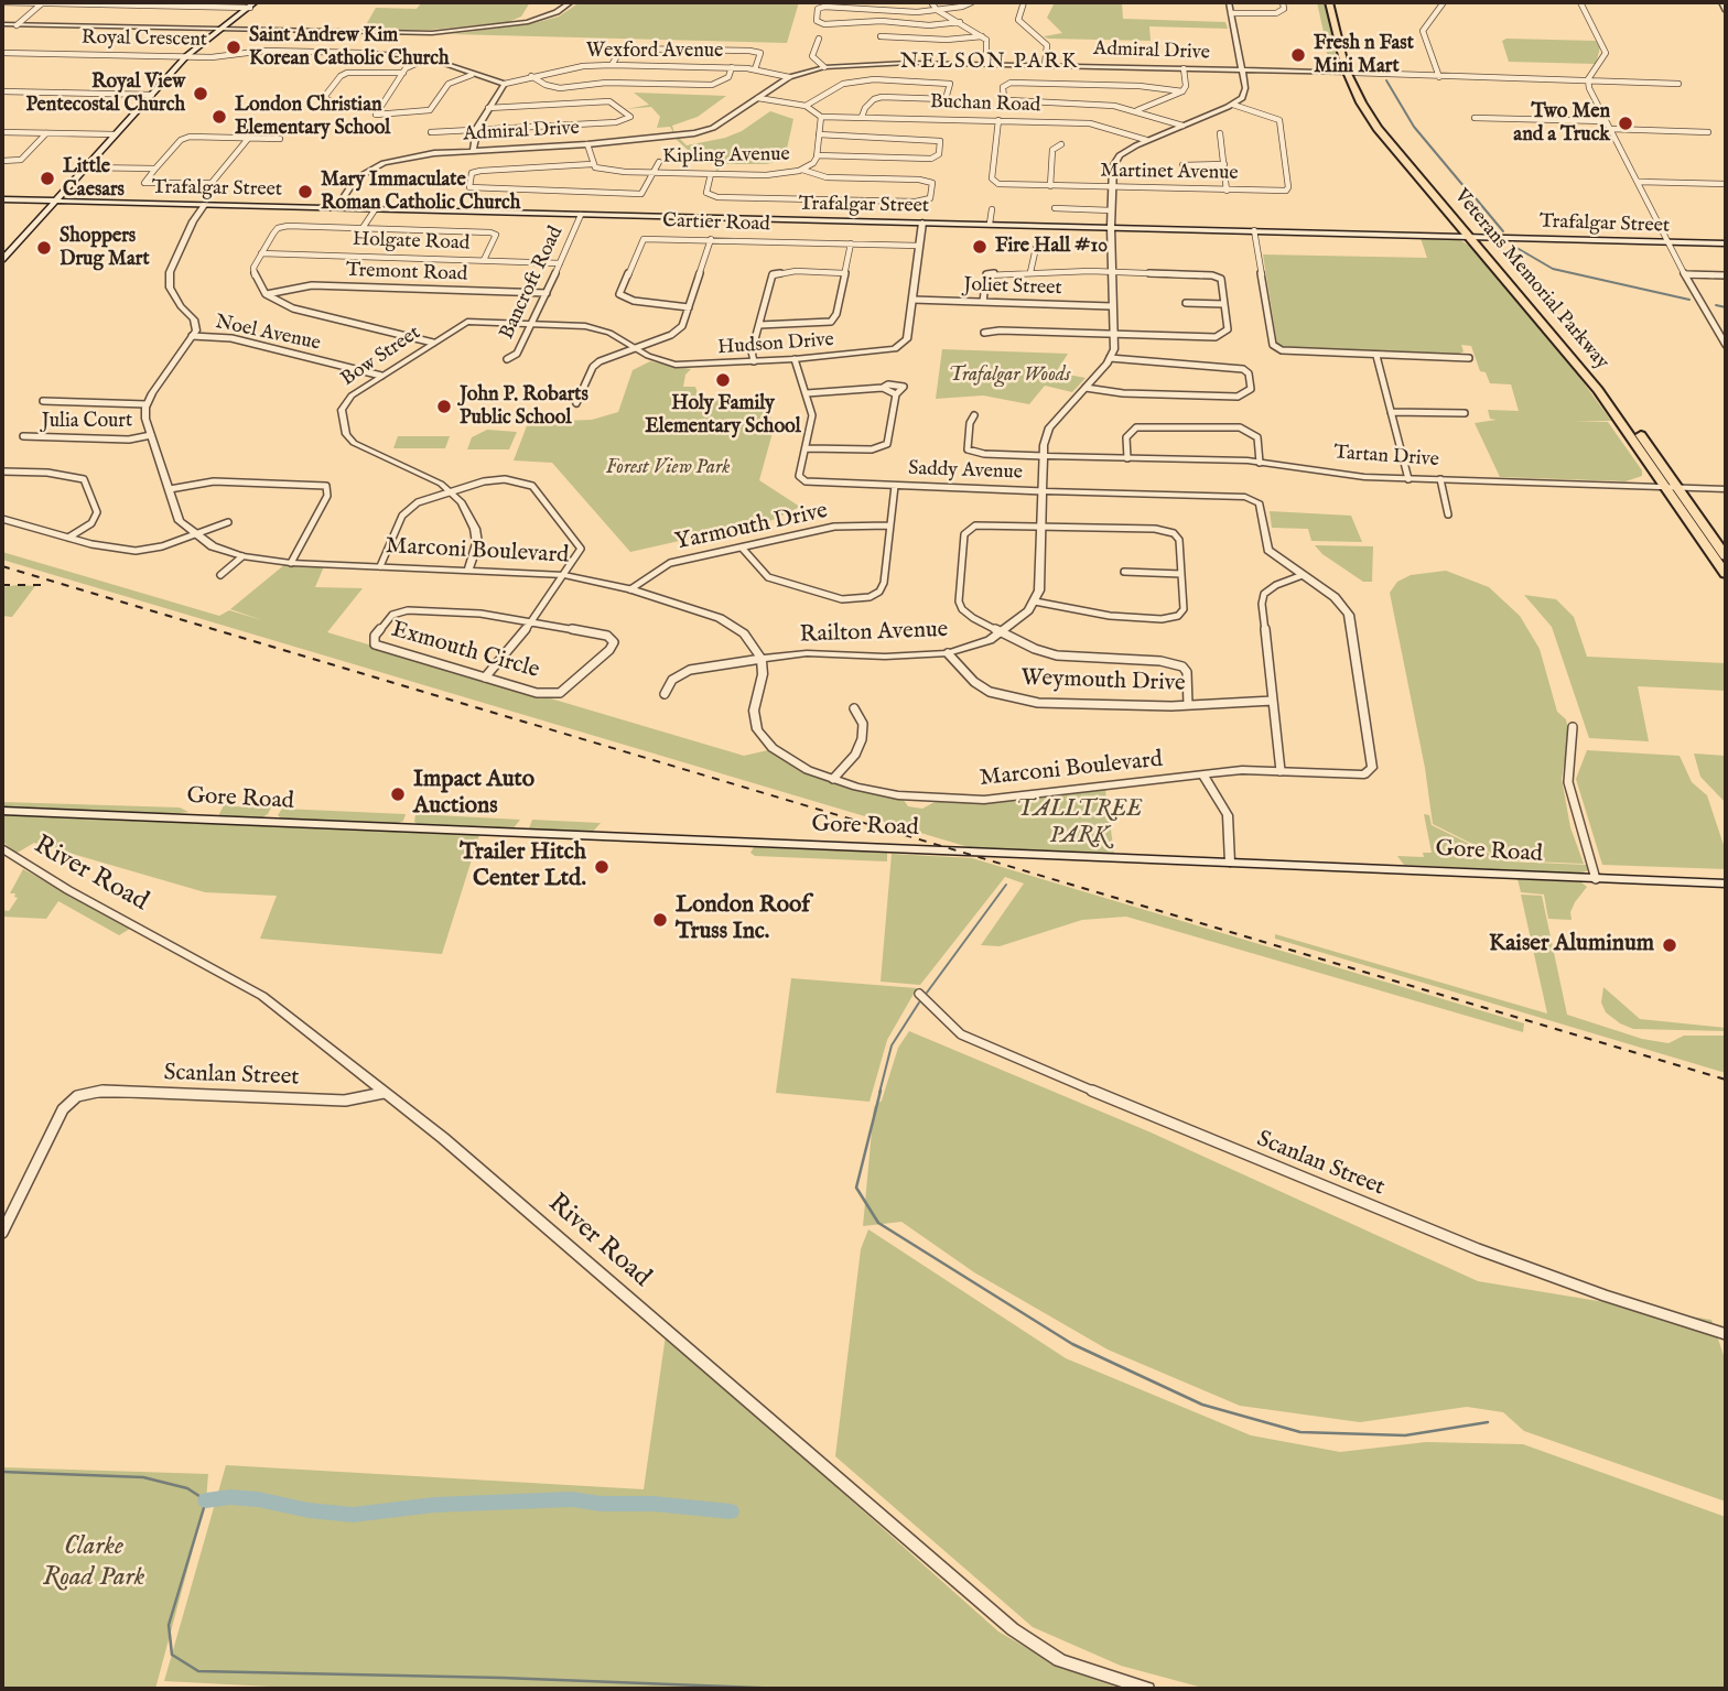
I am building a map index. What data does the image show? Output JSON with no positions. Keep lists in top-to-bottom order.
{
  "streets": {
    "highway": ["Veterans Memorial Parkway"],
    "main road": ["Trafalgar Street", "Gore Road"],
    "street": [
      "Royal Crescent",
      "Wexford Avenue",
      "Admiral Drive",
      "Buchan Road",
      "Kipling Avenue",
      "Martinet Avenue",
      "Cartier Road",
      "Holgate Road",
      "Tremont Road",
      "Bancroft Road",
      "Joliet Street",
      "Noel Avenue",
      "Hudson Drive",
      "Bow Street",
      "Julia Court",
      "Tartan Drive",
      "Saddy Avenue",
      "Yarmouth Drive",
      "Marconi Boulevard",
      "Railton Avenue",
      "Exmouth Circle",
      "Weymouth Drive",
      "River Road",
      "Scanlan Street"
    ]
  },
  "crossings": [
    ["Royal Crescent", "Wexford Avenue"],
    ["Wexford Avenue", "Admiral Drive"],
    ["Admiral Drive", "Trafalgar Street"],
    ["Admiral Drive", "Veterans Memorial Parkway"],
    ["Buchan Road", "Kipling Avenue"],
    ["Buchan Road", "Martinet Avenue"],
    ["Trafalgar Street", "Veterans Memorial Parkway"],
    ["Trafalgar Street", "Bancroft Road"],
    ["Trafalgar Street", "Hudson Drive"],
    ["Cartier Road", "Hudson Drive"],
    ["Holgate Road", "Bancroft Road"],
    ["Tremont Road", "Bancroft Road"],
    ["Veterans Memorial Parkway", "Tartan Drive"],
    ["Bancroft Road", "Hudson Drive"],
    ["Bancroft Road", "Bow Street"],
    ["Joliet Street", "Hudson Drive"],
    ["Noel Avenue", "Bow Street"],
    ["Hudson Drive", "Bow Street"],
    ["Hudson Drive", "Saddy Avenue"],
    ["Bow Street", "Marconi Boulevard"],
    ["Yarmouth Drive", "Marconi Boulevard"],
    ["Marconi Boulevard", "Railton Avenue"],
    ["Railton Avenue", "Weymouth Drive"],
    ["River Road", "Scanlan Street"]
  ],
  "districts": ["NELSON PARK"],
  "parks": [
    "Trafalgar Woods",
    "Forest View Park",
    "TALLTREE PARK",
    "Clarke Road Park"
  ],
  "places": [
    "Saint Andrew Kim Korean Catholic Church",
    "Fresh n Fast Mini Mart",
    "Royal View Pentecostal Church",
    "London Christian Elementary School",
    "Two Men and a Truck",
    "Little Caesars",
    "Mary Immaculate Roman Catholic Church",
    "Fire Hall #10",
    "Shoppers Drug Mart",
    "Holy Family Elementary School",
    "John P. Robarts Public School",
    "Impact Auto Auctions",
    "Trailer Hitch Center Ltd.",
    "London Roof Truss Inc.",
    "Kaiser Aluminum"
  ]
}
